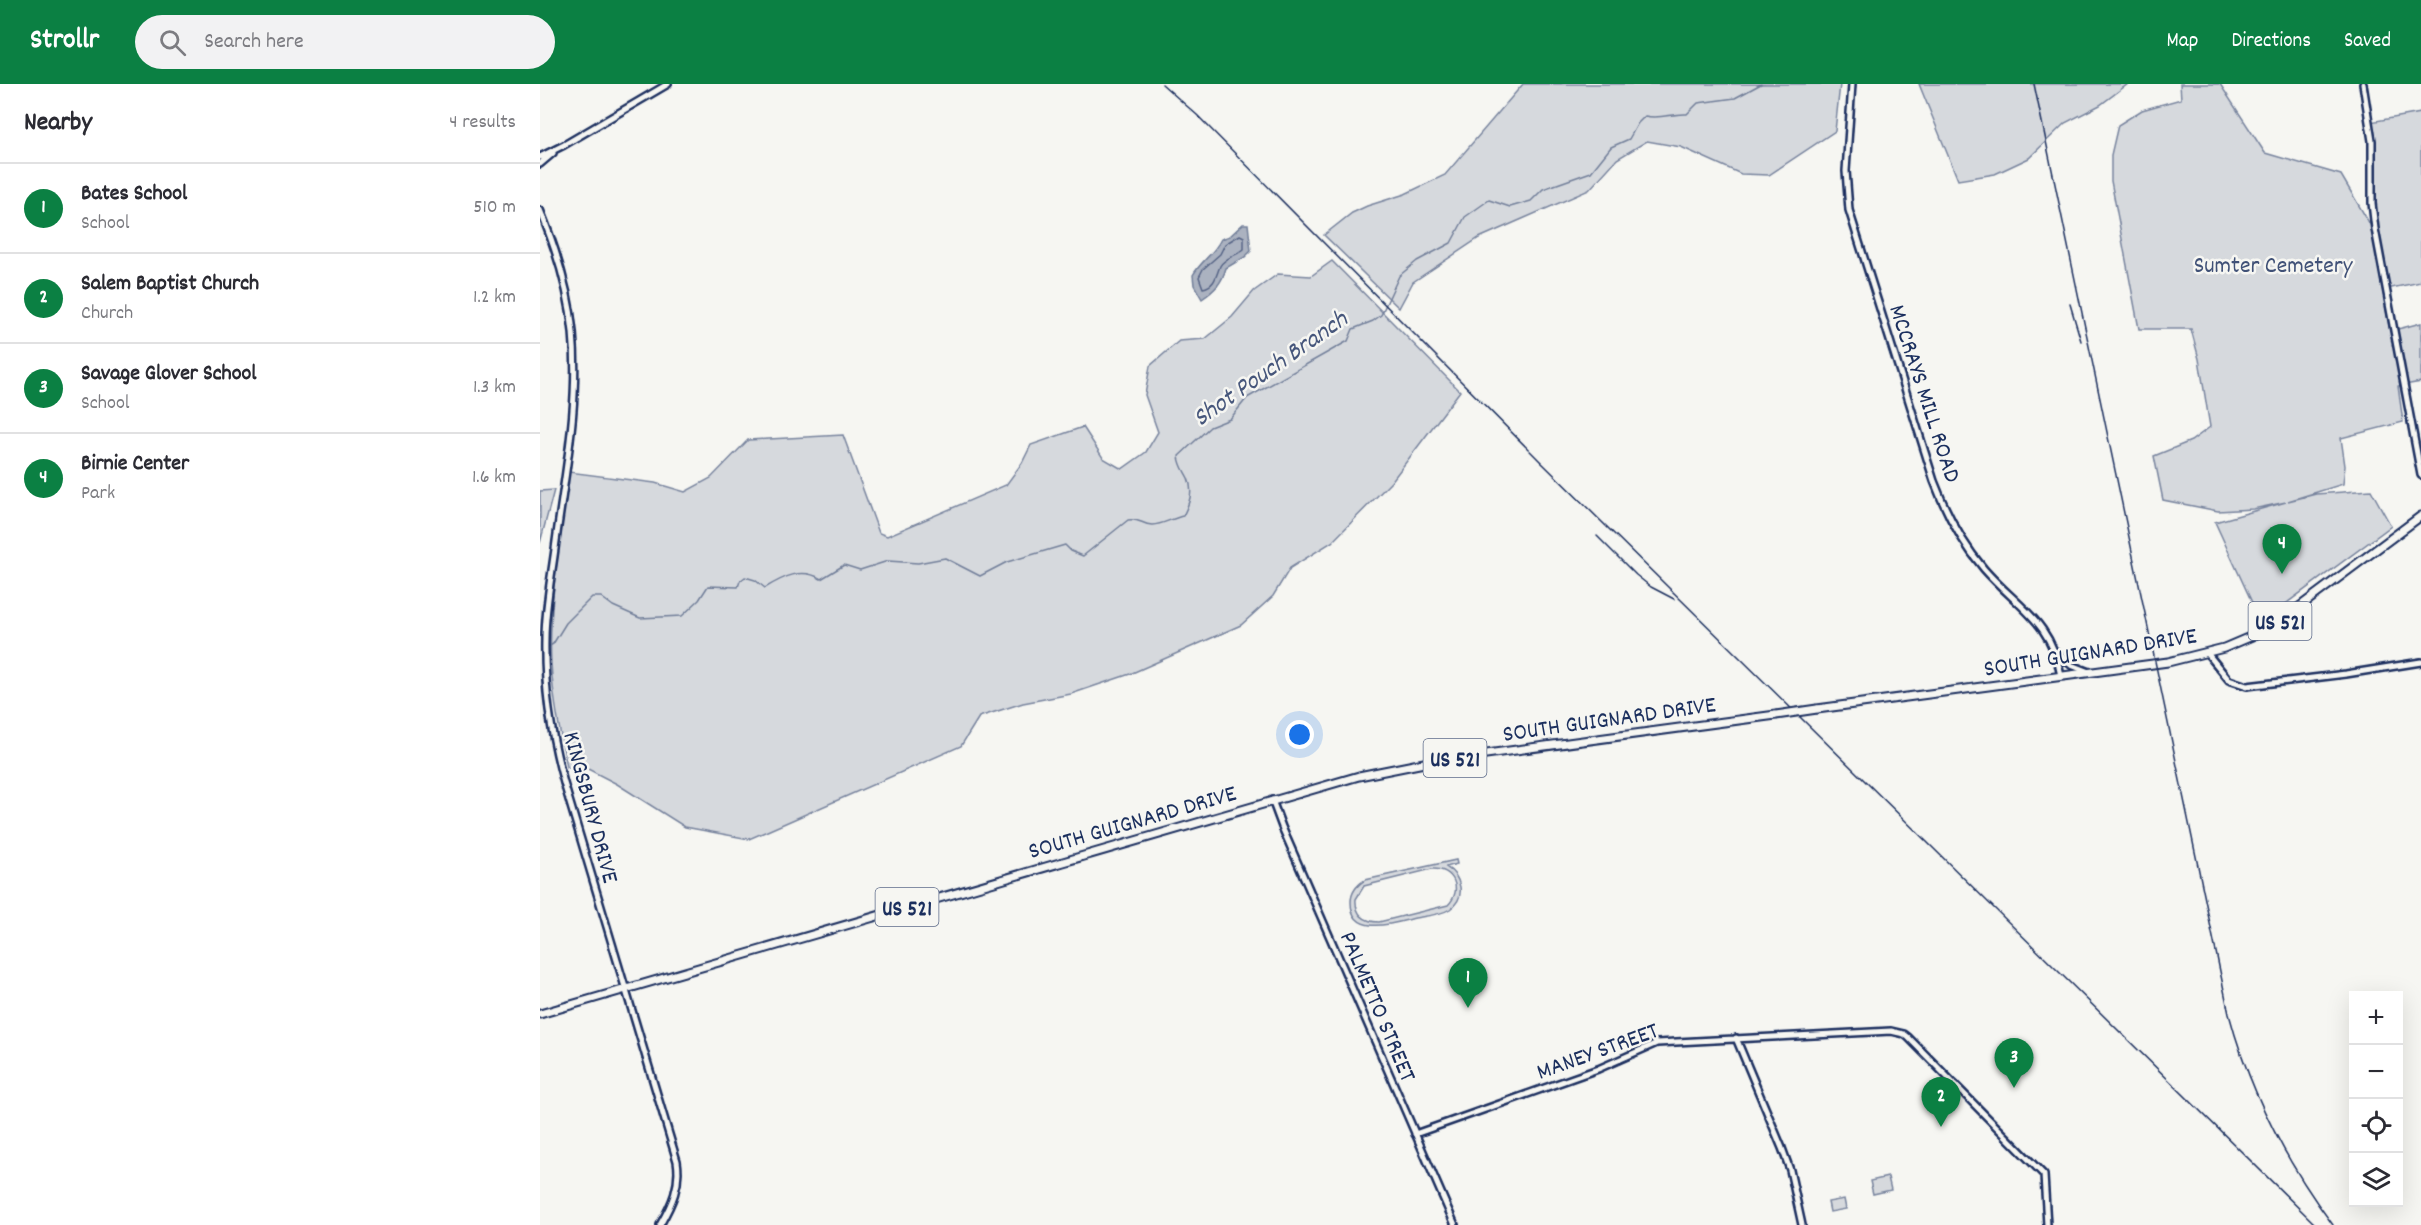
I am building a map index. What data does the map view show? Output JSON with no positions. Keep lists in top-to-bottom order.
{
  "streets": {
    "highway": ["US 521", "SOUTH GUIGNARD DRIVE"],
    "street": [
      "MCCRAYS MILL ROAD",
      "KINGSBURY DRIVE",
      "PALMETTO STREET",
      "MANEY STREET"
    ]
  },
  "crossings": [
    ["MCCRAYS MILL ROAD", "SOUTH GUIGNARD DRIVE"],
    ["SOUTH GUIGNARD DRIVE", "KINGSBURY DRIVE"],
    ["SOUTH GUIGNARD DRIVE", "PALMETTO STREET"],
    ["PALMETTO STREET", "MANEY STREET"]
  ],
  "water": ["Shot Pouch Branch"],
  "parks": ["Sumter Cemetery"],
  "page": {
    "header": "Strollr",
    "search": "Search here",
    "nav": ["Map", "Directions", "Saved"],
    "heading": ["Nearby", "4 results"],
    "list": [
      {
        "mark": "1",
        "name": "Bates School",
        "note": "School",
        "value": "510 m"
      },
      {
        "mark": "2",
        "name": "Salem Baptist Church",
        "note": "Church",
        "value": "1.2 km"
      },
      {
        "mark": "3",
        "name": "Savage Glover School",
        "note": "School",
        "value": "1.3 km"
      },
      {
        "mark": "4",
        "name": "Birnie Center",
        "note": "Park",
        "value": "1.6 km"
      }
    ],
    "pins": [
      "4",
      "1",
      "3",
      "2"
    ],
    "map_buttons": ["+", "−"]
  }
}
